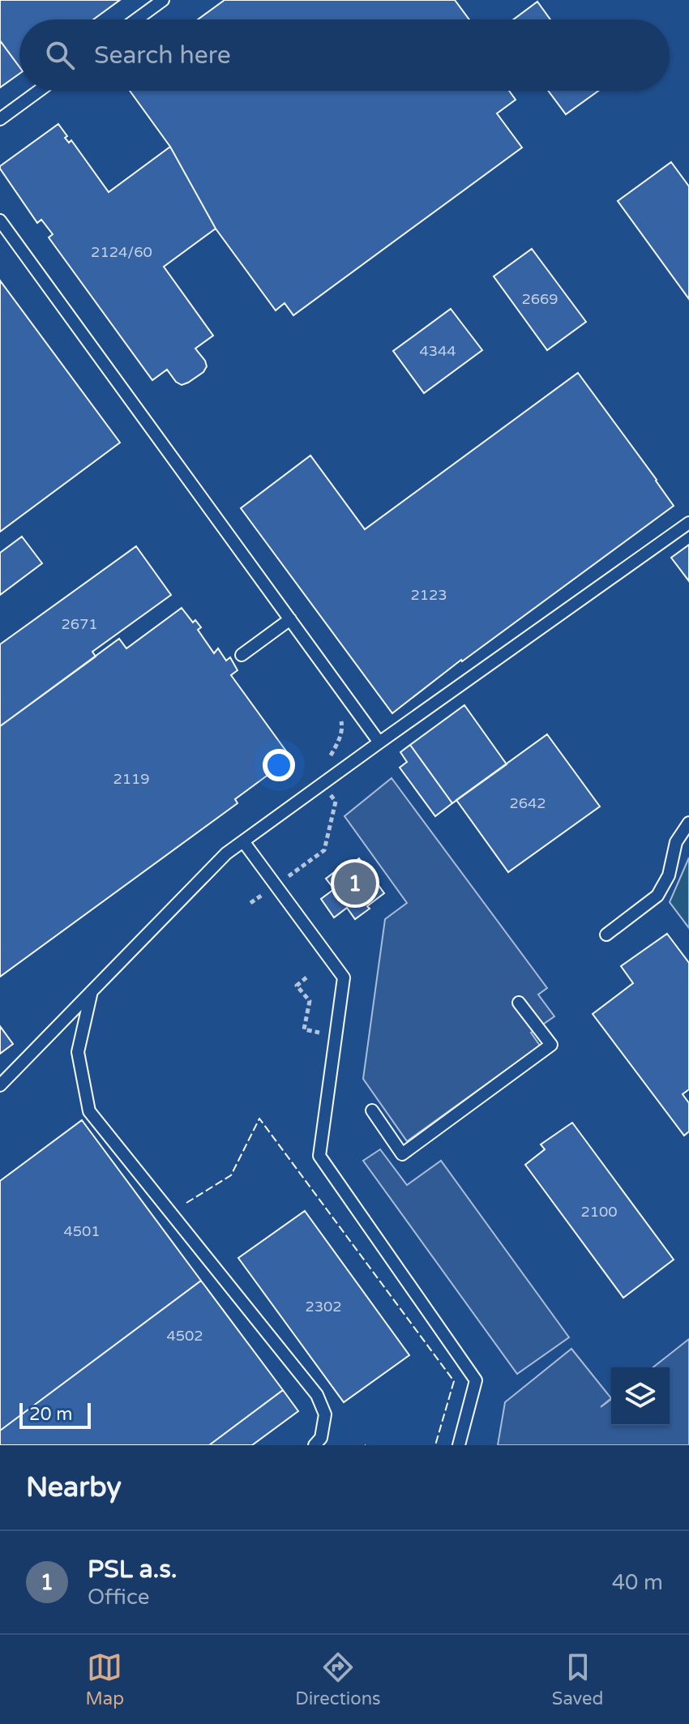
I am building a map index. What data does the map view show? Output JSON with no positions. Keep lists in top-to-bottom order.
{
  "house_numbers": [
    "2124/60",
    "2669",
    "4344",
    "2123",
    "2671",
    "2119",
    "2642",
    "2100",
    "4501",
    "2302",
    "4502"
  ],
  "scale_bar": "20 m",
  "page": {
    "search": "Search here",
    "pins": "1",
    "scale": "20 m",
    "heading": "Nearby",
    "list": [
      {
        "mark": "1",
        "name": "PSL a.s.",
        "note": "Office",
        "value": "40 m"
      }
    ],
    "nav": ["Map", "Directions", "Saved"]
  }
}
